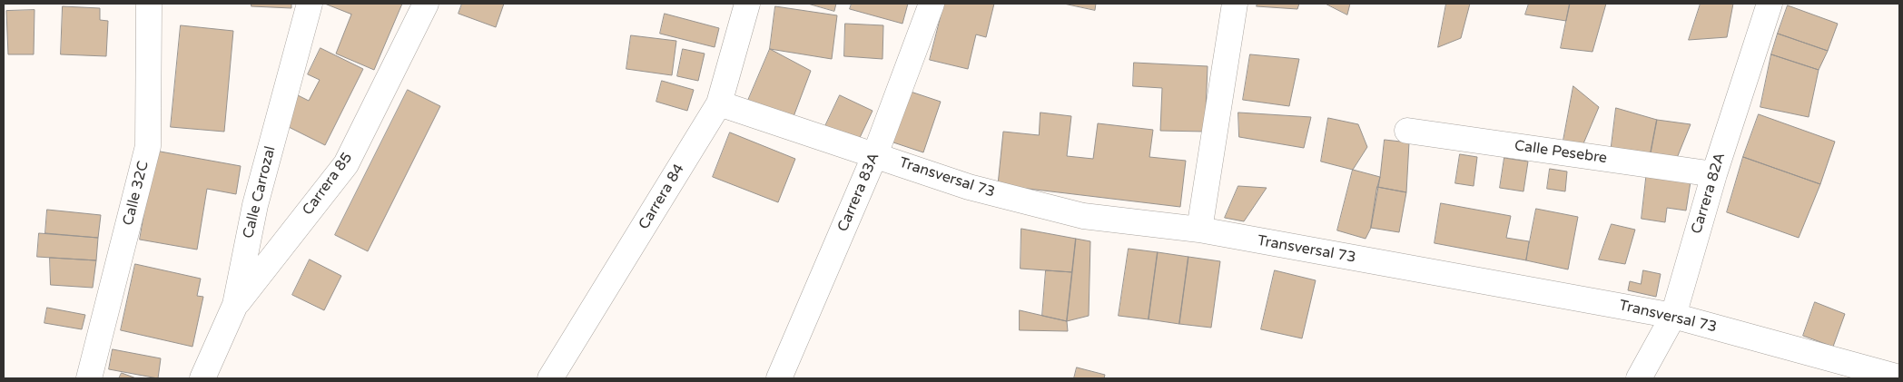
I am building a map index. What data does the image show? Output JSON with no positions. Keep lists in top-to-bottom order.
{
  "streets": {
    "street": [
      "Calle Pesebre",
      "Transversal 73",
      "Carrera 85",
      "Calle Carrozal",
      "Carrera 83A",
      "Calle 32C",
      "Carrera 82A",
      "Carrera 84"
    ]
  },
  "crossings": [
    ["Calle Pesebre", "Carrera 82A"],
    ["Transversal 73", "Carrera 83A"],
    ["Transversal 73", "Carrera 82A"],
    ["Transversal 73", "Carrera 84"],
    ["Carrera 85", "Calle Carrozal"]
  ]
}
